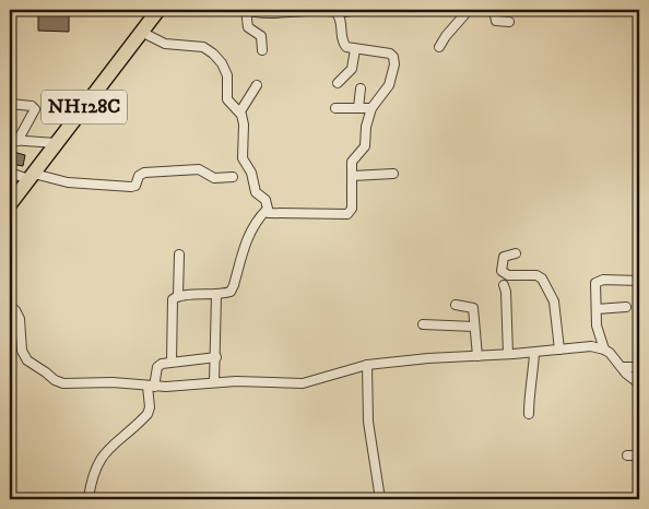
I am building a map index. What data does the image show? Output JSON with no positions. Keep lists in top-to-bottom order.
{
  "streets": {
    "highway": ["NH128C"]
  }
}
